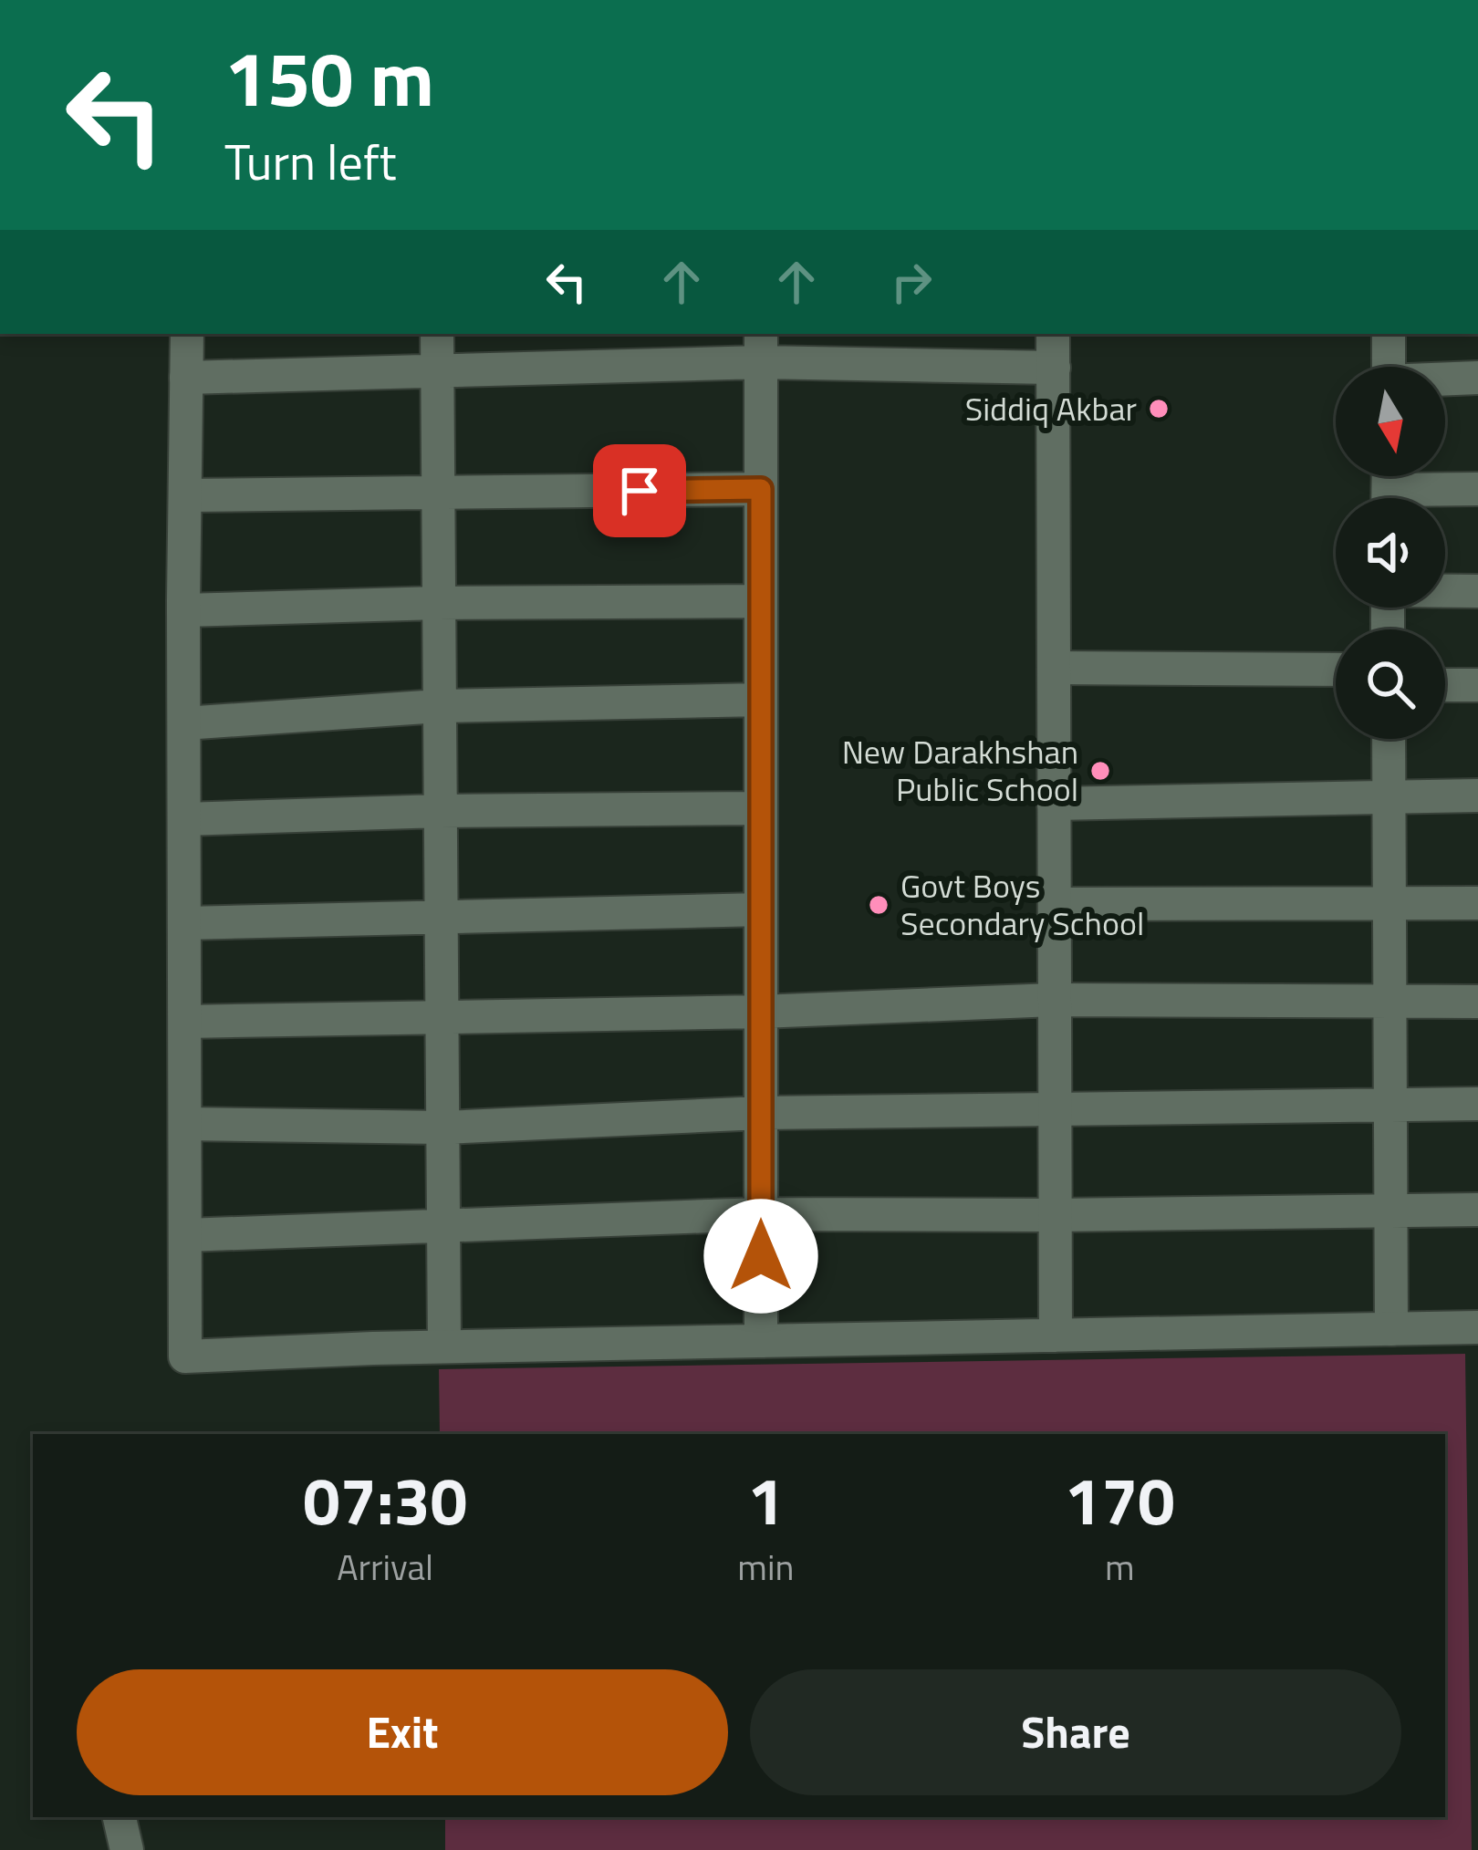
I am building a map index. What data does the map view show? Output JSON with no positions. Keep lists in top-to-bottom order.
{
  "places": ["Siddiq Akbar", "New Darakhshan Public School", "Govt Boys Secondary School"],
  "north": "bottom",
  "page": {
    "turn": ["150 m", "Turn left"],
    "eta": [
      "07:30",
      "Arrival",
      "1",
      "min",
      "170",
      "m"
    ],
    "buttons": ["Exit", "Share"]
  }
}
